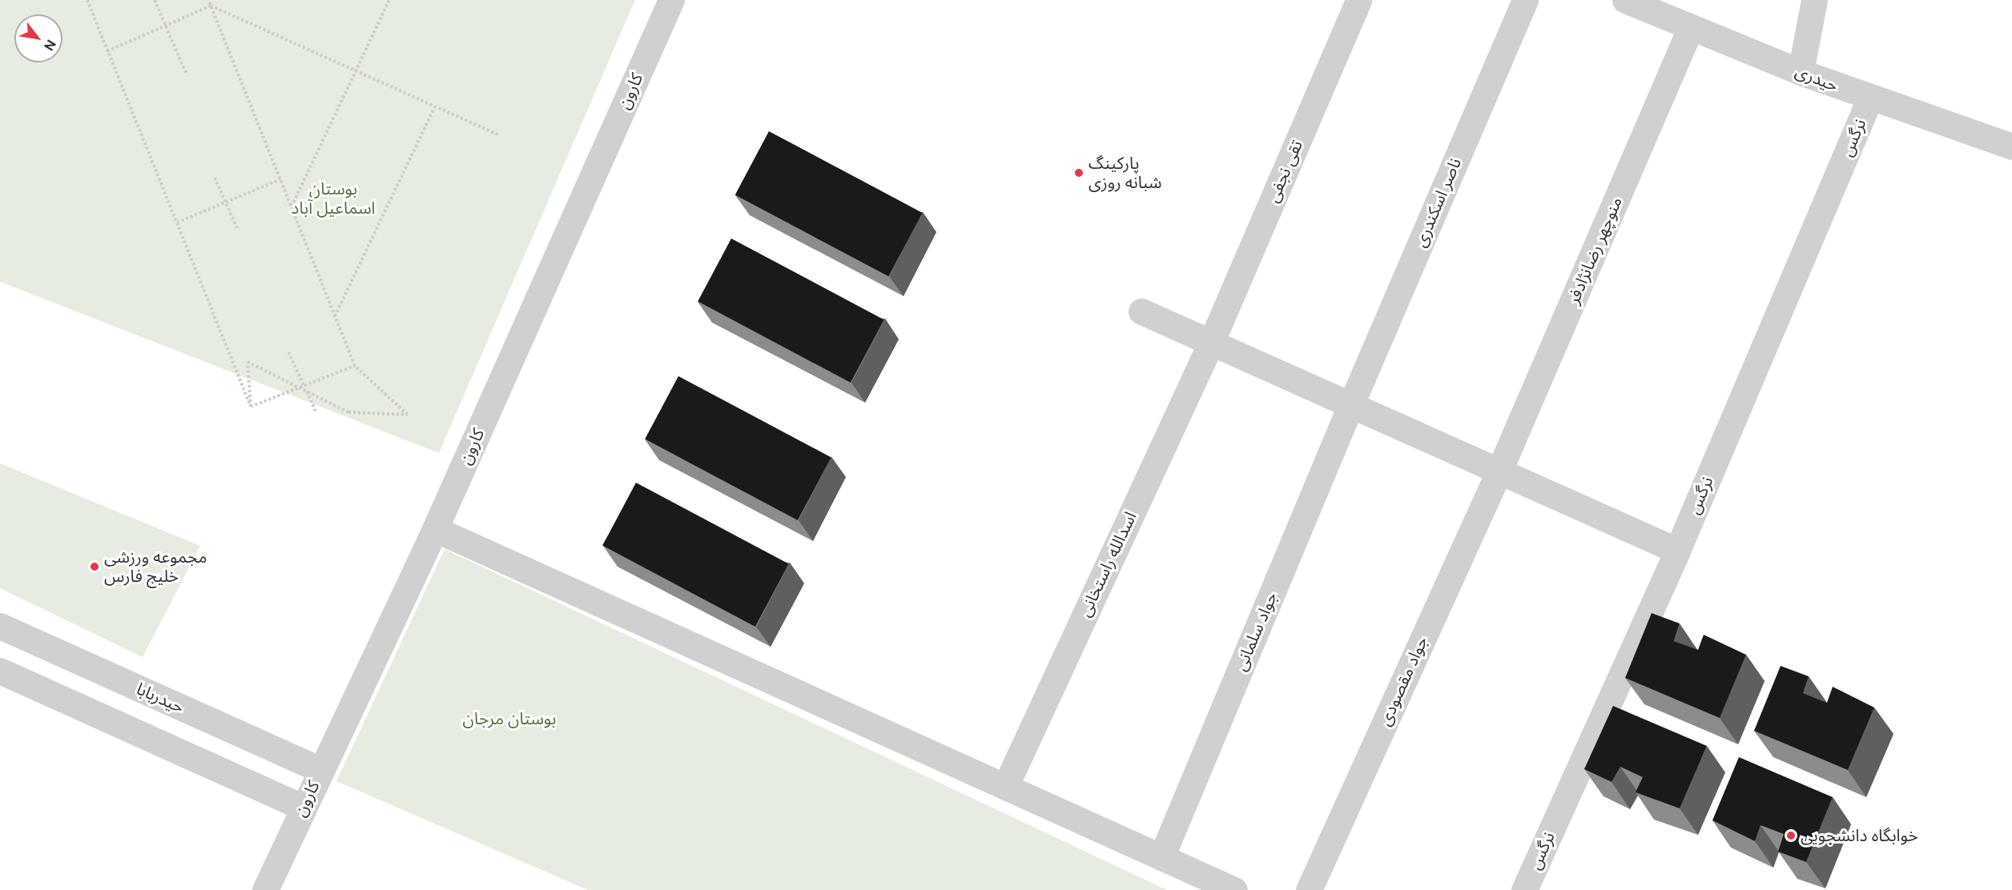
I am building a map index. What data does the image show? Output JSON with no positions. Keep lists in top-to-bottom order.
{
  "streets": {
    "street": [
      "حیدری",
      "کارون",
      "نرگس",
      "تقی نجفی",
      "ناصر اسکندری",
      "منوچهر رضانژادفر",
      "اسدالله راستخانی",
      "جواد سلمانی",
      "جواد مقصودی",
      "حيدربابا"
    ]
  },
  "crossings": [
    ["حیدری", "نرگس"],
    ["حیدری", "منوچهر رضانژادفر"],
    ["کارون", "حيدربابا"],
    ["تقی نجفی", "اسدالله راستخانی"],
    ["ناصر اسکندری", "جواد سلمانی"],
    ["منوچهر رضانژادفر", "جواد مقصودی"]
  ],
  "parks": ["بوستان اسماعیل آباد", "بوستان مرجان"],
  "places": ["پارکینگ شبانه روزی", "مجموعه ورزشی خلیج فارس", "خوابگاه دانشجویی"],
  "north": "bottom right"
}
